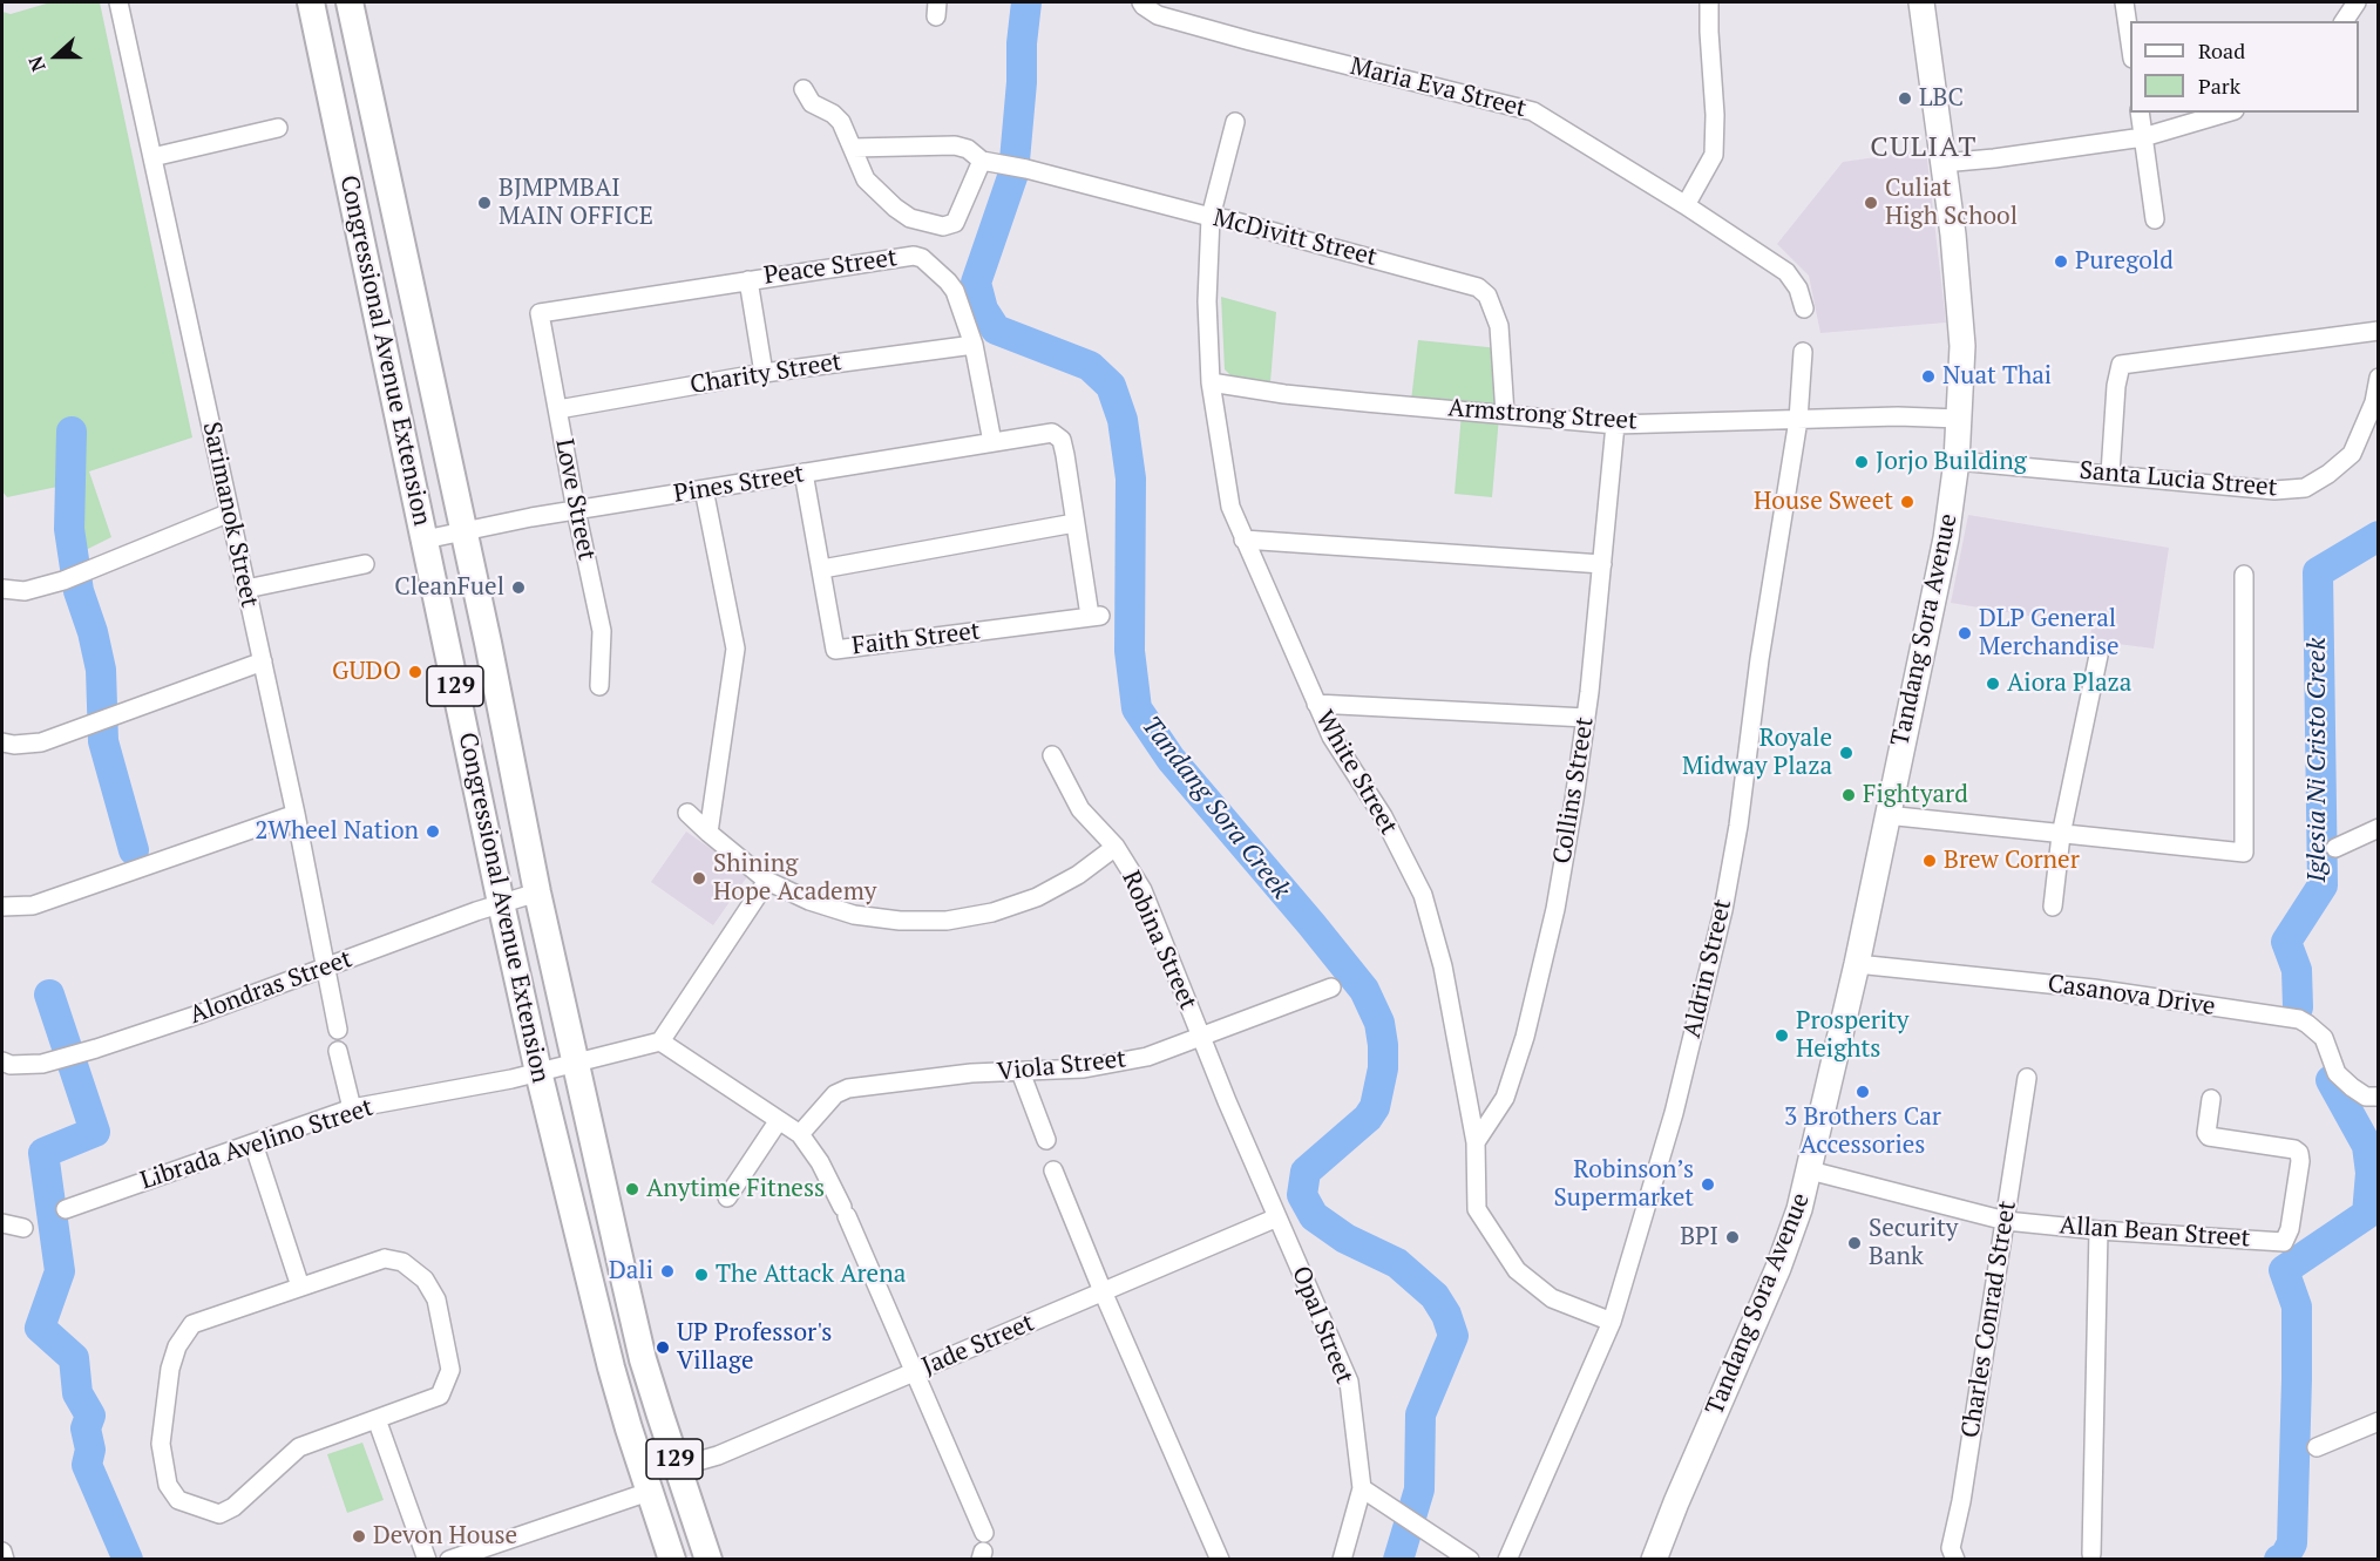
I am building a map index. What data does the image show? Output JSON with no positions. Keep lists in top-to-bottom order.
{
  "streets": {
    "main road": ["Congressional Avenue Extension", "Tandang Sora Avenue", "129"],
    "street": [
      "Maria Eva Street",
      "McDivitt Street",
      "Peace Street",
      "Charity Street",
      "Armstrong Street",
      "Santa Lucia Street",
      "Pines Street",
      "Love Street",
      "Sarimanok Street",
      "Faith Street",
      "White Street",
      "Collins Street",
      "Robina Street",
      "Aldrin Street",
      "Alondras Street",
      "Casanova Drive",
      "Viola Street",
      "Librada Avelino Street",
      "Allan Bean Street",
      "Charles Conrad Street",
      "Opal Street",
      "Jade Street"
    ]
  },
  "crossings": [
    ["McDivitt Street", "Armstrong Street"],
    ["McDivitt Street", "White Street"],
    ["Peace Street", "Charity Street"],
    ["Peace Street", "Pines Street"],
    ["Peace Street", "Love Street"],
    ["Congressional Avenue Extension", "Pines Street"],
    ["Congressional Avenue Extension", "Alondras Street"],
    ["Congressional Avenue Extension", "Librada Avelino Street"],
    ["Congressional Avenue Extension", "Jade Street"],
    ["Charity Street", "Love Street"],
    ["Armstrong Street", "Tandang Sora Avenue"],
    ["Armstrong Street", "White Street"],
    ["Armstrong Street", "Collins Street"],
    ["Armstrong Street", "Aldrin Street"],
    ["Santa Lucia Street", "Tandang Sora Avenue"],
    ["Pines Street", "Love Street"],
    ["Pines Street", "Faith Street"],
    ["Sarimanok Street", "Alondras Street"],
    ["Tandang Sora Avenue", "Casanova Drive"],
    ["Tandang Sora Avenue", "Allan Bean Street"],
    ["White Street", "Collins Street"],
    ["White Street", "Aldrin Street"],
    ["Robina Street", "Viola Street"],
    ["Robina Street", "Opal Street"],
    ["Allan Bean Street", "Charles Conrad Street"],
    ["Opal Street", "Jade Street"]
  ],
  "districts": ["CULIAT"],
  "water": ["Iglesia Ni Cristo Creek", "Tandang Sora Creek"],
  "places": [
    "LBC",
    "BJMPMBAI MAIN OFFICE",
    "Culiat High School",
    "Puregold",
    "Nuat Thai",
    "Jorjo Building",
    "House Sweet",
    "CleanFuel",
    "DLP General Merchandise",
    "GUDO",
    "Aiora Plaza",
    "Royale Midway Plaza",
    "Fightyard",
    "2Wheel Nation",
    "Brew Corner",
    "Shining Hope Academy",
    "Prosperity Heights",
    "3 Brothers Car Accessories",
    "Robinson’s Supermarket",
    "Anytime Fitness",
    "BPI",
    "Security Bank",
    "Dali",
    "The Attack Arena",
    "UP Professor's Village",
    "Devon House"
  ],
  "legend": ["Road", "Park"],
  "north": "left"
}
